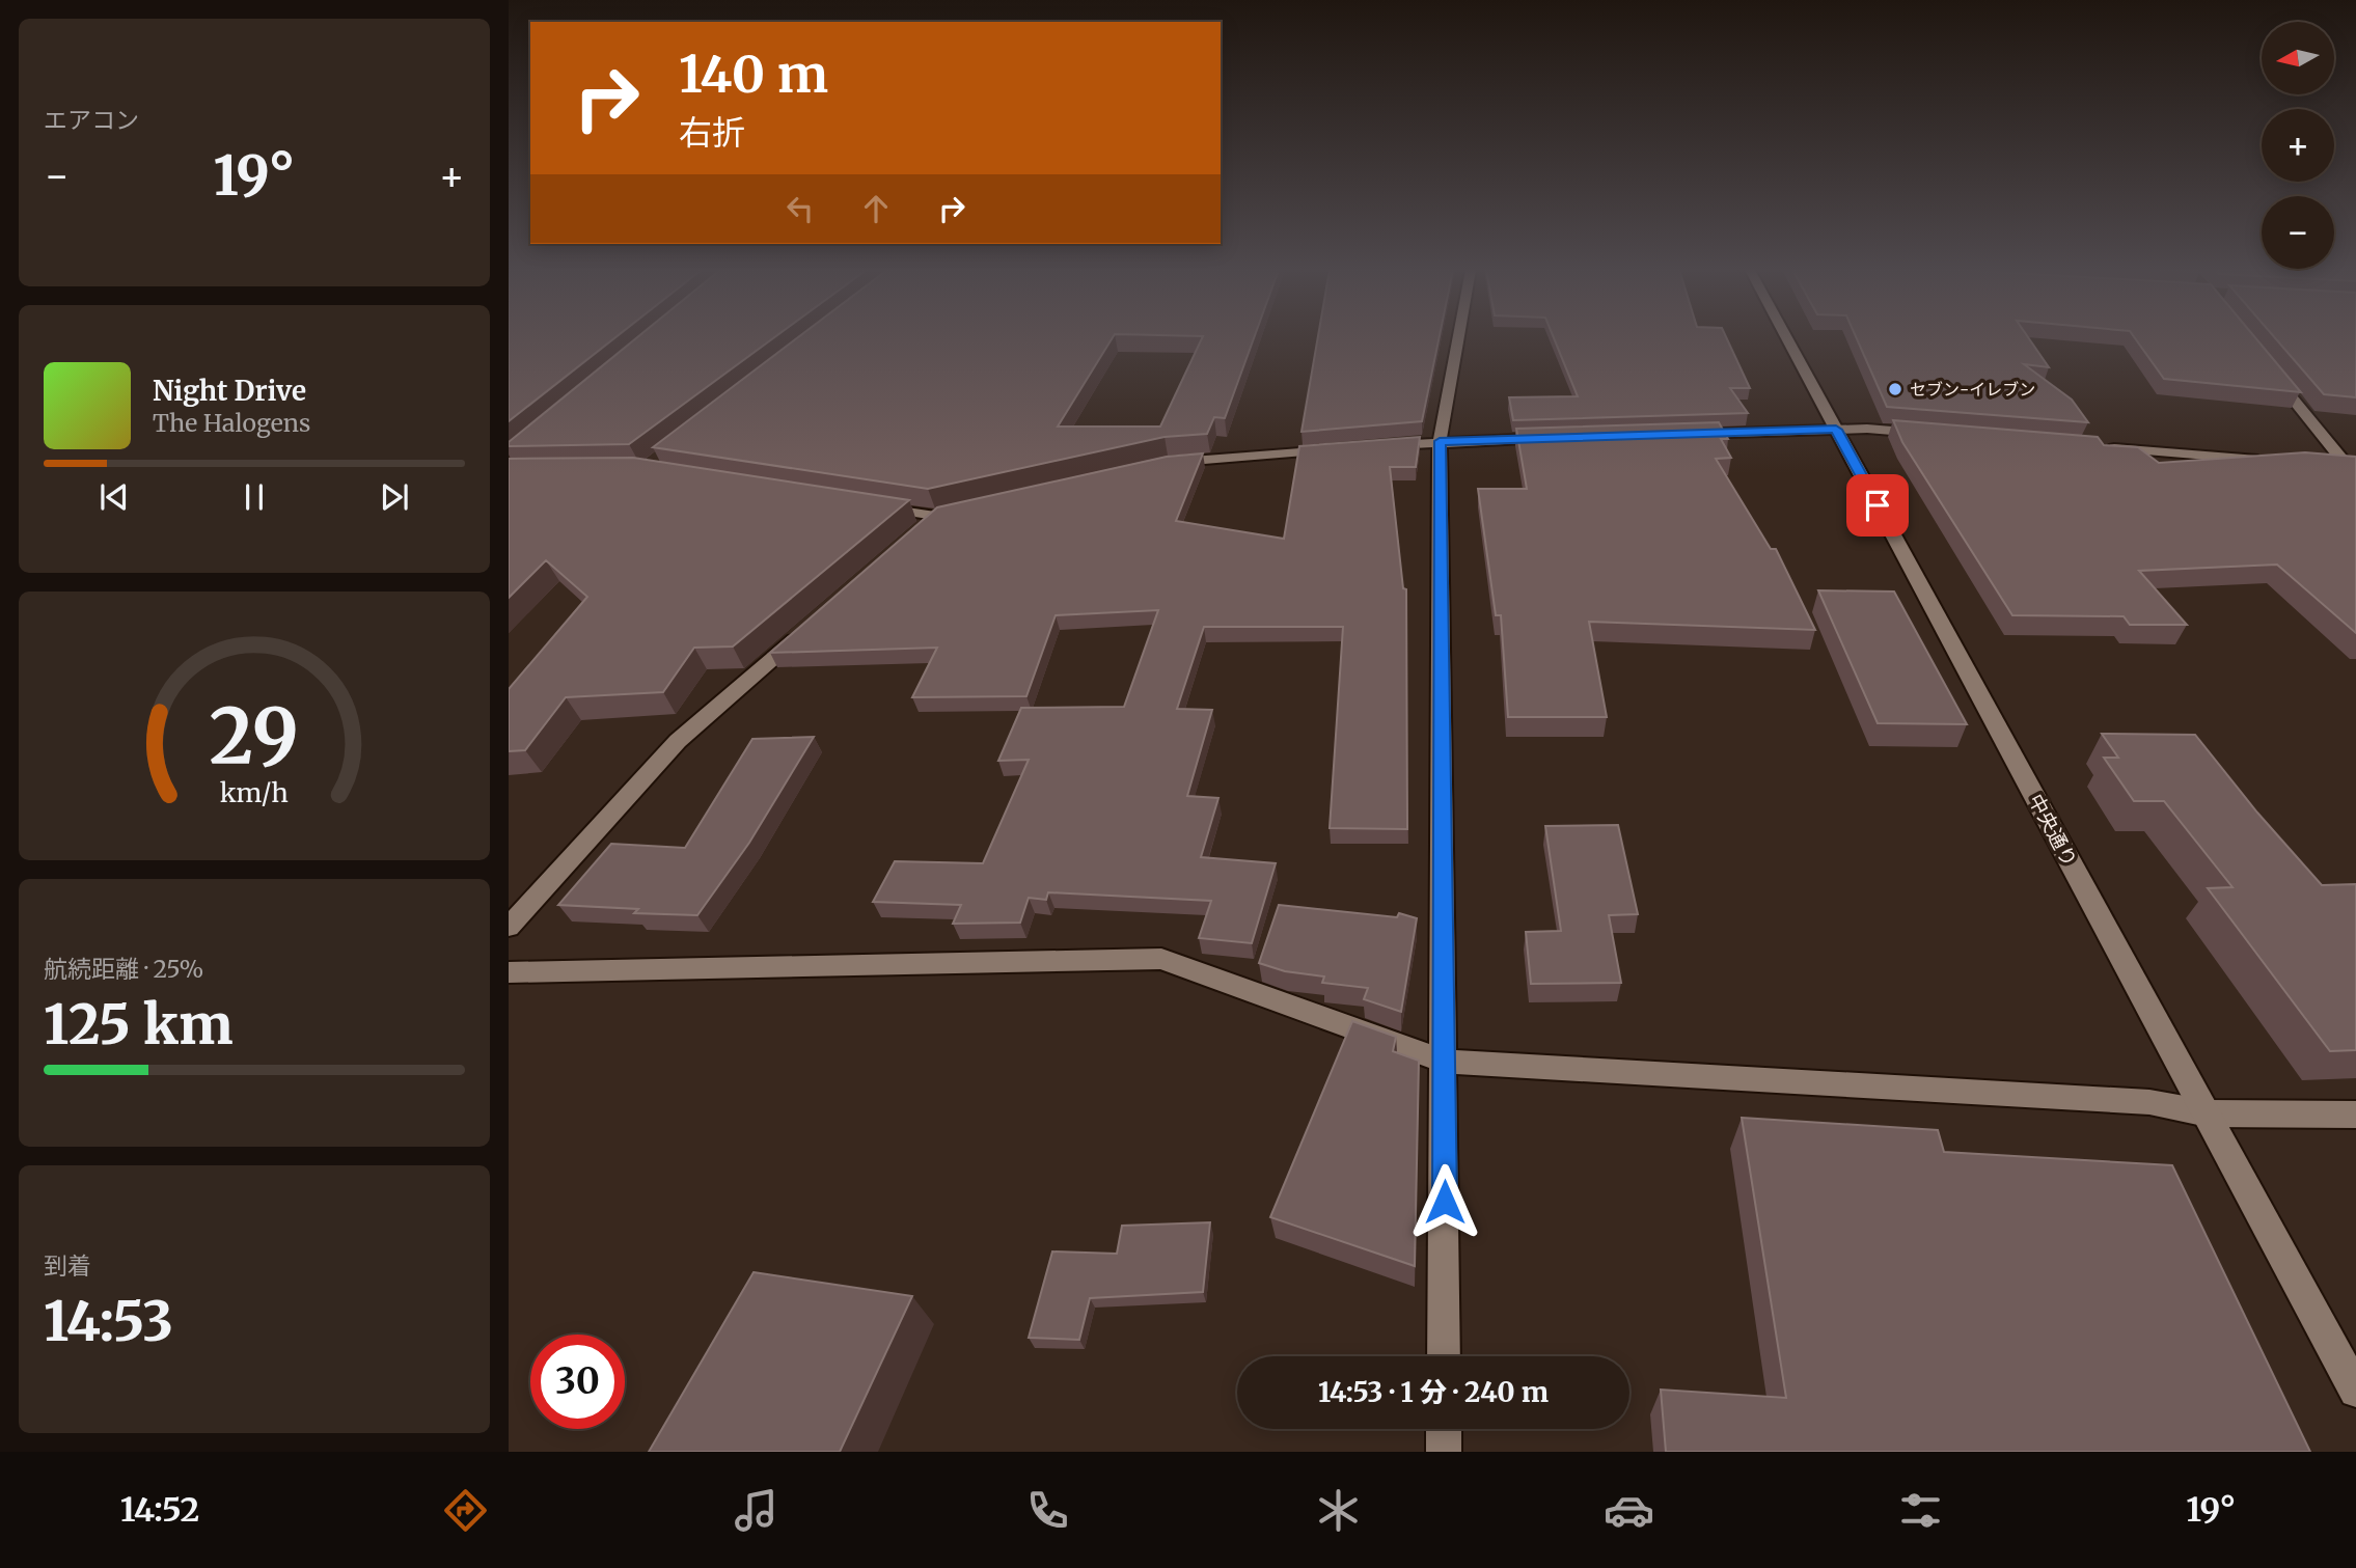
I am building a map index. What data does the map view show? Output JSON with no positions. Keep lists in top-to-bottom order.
{
  "streets": {
    "street": ["中央通り"]
  },
  "places": ["セブン-イレブン"],
  "north": "left",
  "page": {
    "tile": [
      "エアコン",
      ["航続距離 · 25%", "125 km"],
      ["到着", "14:53"]
    ],
    "map_buttons": ["+", "−"],
    "turn": ["140 m", "右折"],
    "heat": ["−", "19°", "+"],
    "song": ["Night Drive", "The Halogens"],
    "limit": "30",
    "trip": "14:53 · 1 分 · 240 m",
    "tabs": ["14:52", "19°"],
    "gauge": ["29", "km/h"]
  }
}
